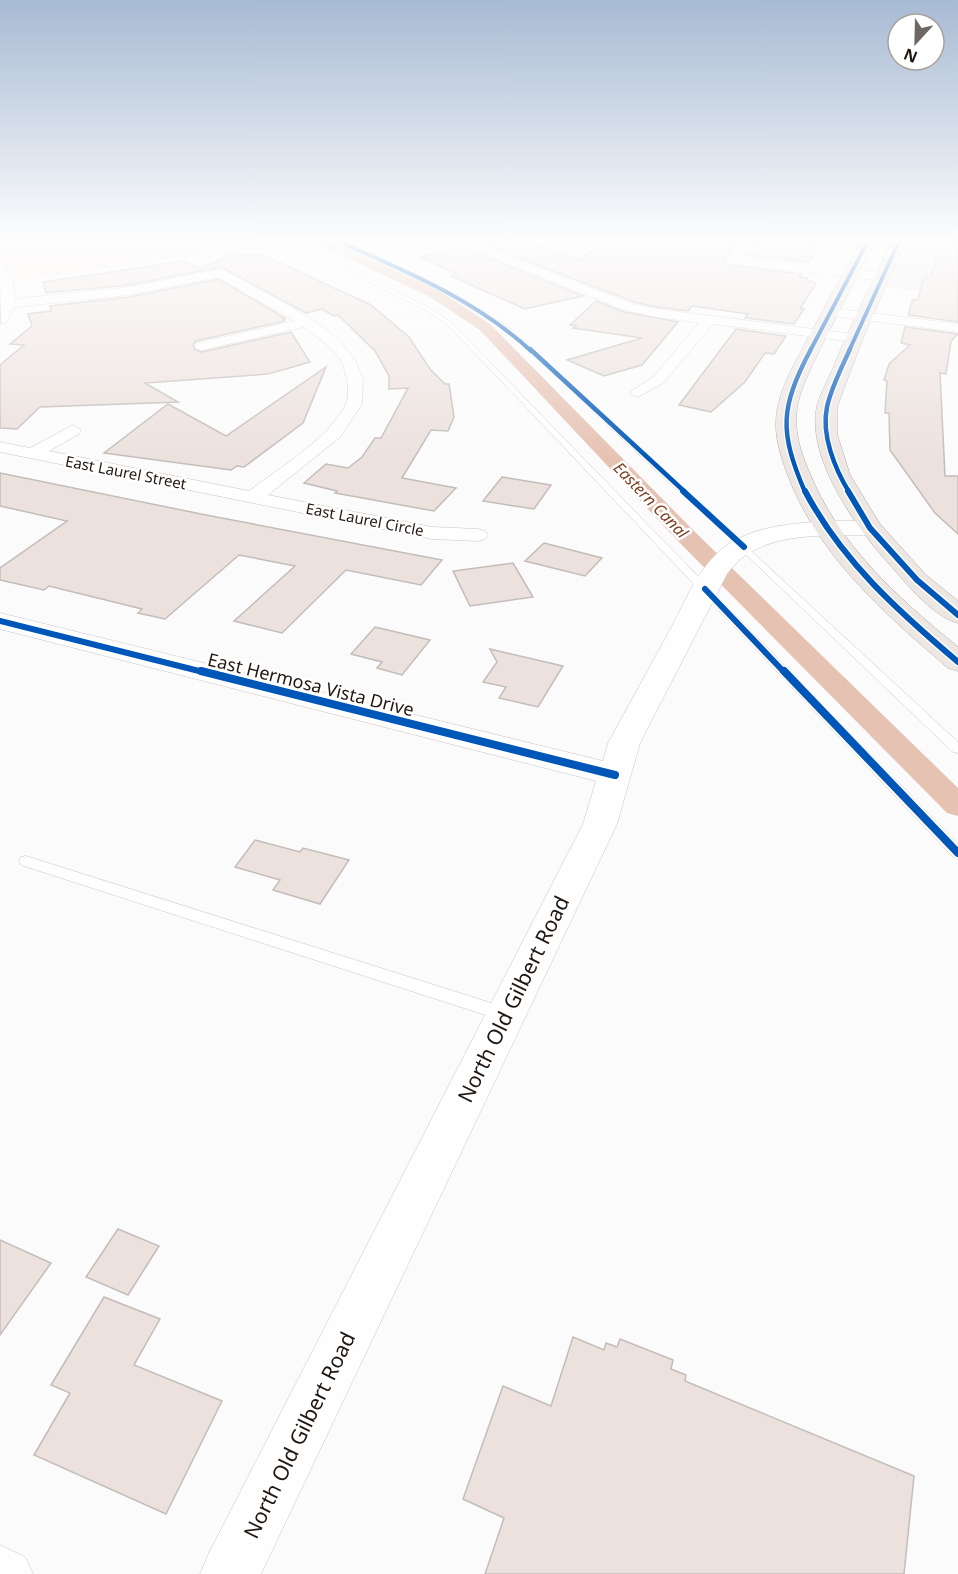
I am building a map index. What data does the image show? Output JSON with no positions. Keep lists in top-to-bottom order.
{
  "streets": {
    "street": [
      "East Laurel Street",
      "East Laurel Circle",
      "East Hermosa Vista Drive",
      "North Old Gilbert Road"
    ]
  },
  "crossings": [
    ["East Laurel Street", "East Laurel Circle"],
    ["East Hermosa Vista Drive", "North Old Gilbert Road"]
  ],
  "water": ["Eastern Canal"],
  "north": "bottom"
}
